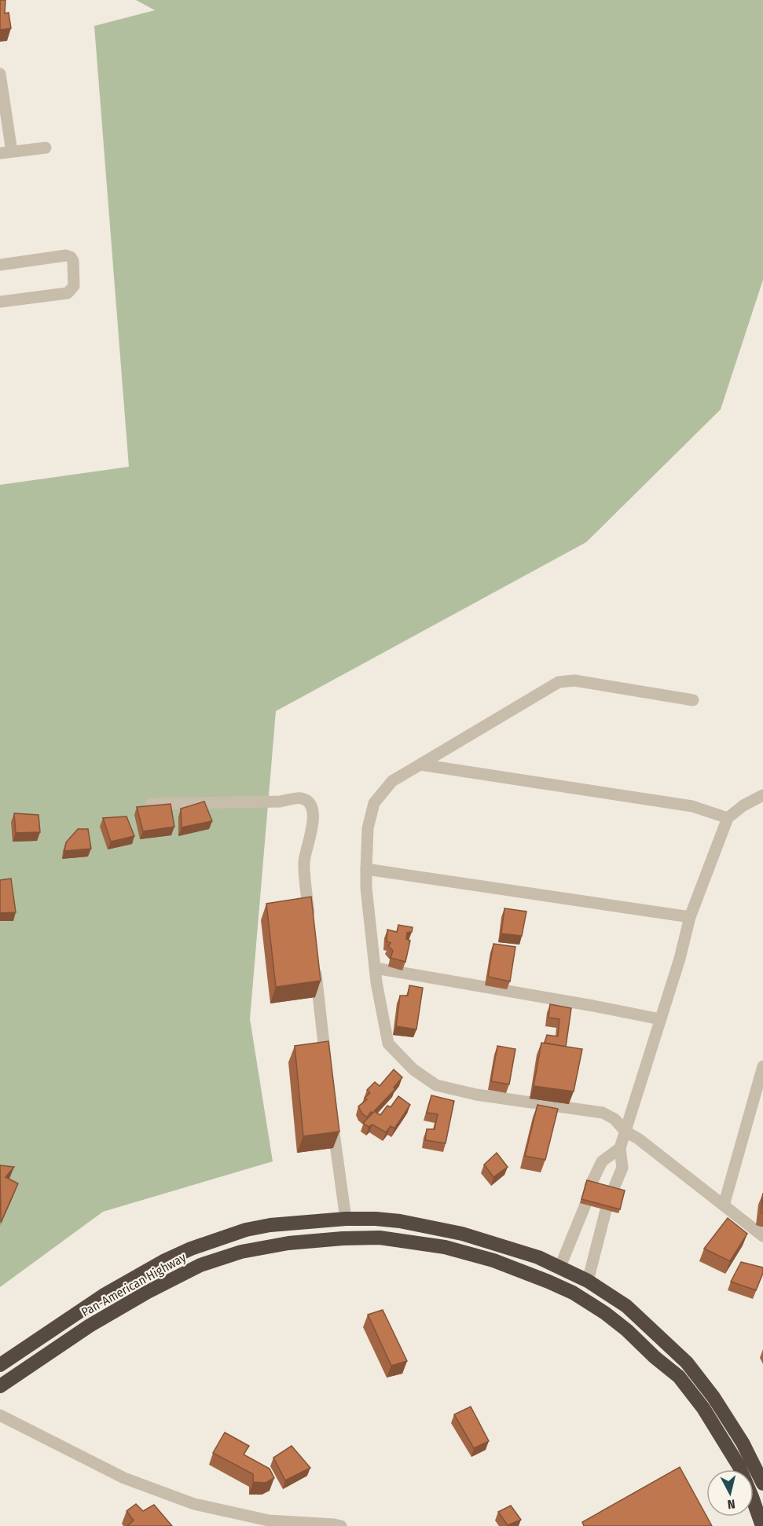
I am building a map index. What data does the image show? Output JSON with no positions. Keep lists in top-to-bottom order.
{
  "streets": {
    "highway": ["Pan-American Highway"]
  },
  "north": "bottom"
}
